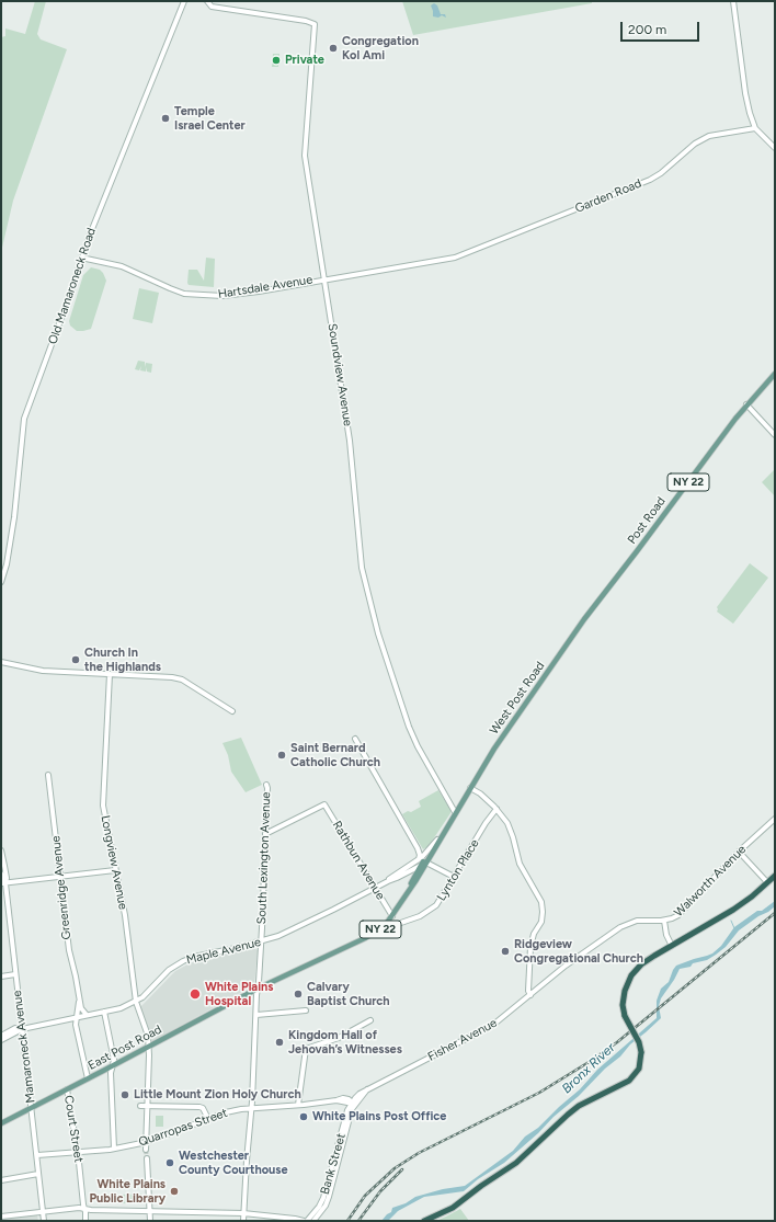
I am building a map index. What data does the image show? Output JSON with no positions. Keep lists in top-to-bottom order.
{
  "streets": {
    "main road": [
      "NY 22",
      "Post Road",
      "West Post Road",
      "East Post Road"
    ],
    "street": [
      "Garden Road",
      "Old Mamaroneck Road",
      "Hartsdale Avenue",
      "Soundview Avenue",
      "South Lexington Avenue",
      "Rathbun Avenue",
      "Longview Avenue",
      "Lynton Place",
      "Walworth Avenue",
      "Greenridge Avenue",
      "Maple Avenue",
      "Fisher Avenue",
      "Mamaroneck Avenue",
      "Quarropas Street",
      "Court Street",
      "Bank Street"
    ]
  },
  "crossings": [
    ["Garden Road", "Hartsdale Avenue"],
    ["Old Mamaroneck Road", "Hartsdale Avenue"],
    ["Hartsdale Avenue", "Soundview Avenue"],
    ["Soundview Avenue", "West Post Road"],
    ["Post Road", "West Post Road"],
    ["West Post Road", "South Lexington Avenue"],
    ["West Post Road", "Rathbun Avenue"],
    ["West Post Road", "Lynton Place"],
    ["West Post Road", "Maple Avenue"],
    ["West Post Road", "East Post Road"],
    ["South Lexington Avenue", "Rathbun Avenue"],
    ["South Lexington Avenue", "Maple Avenue"],
    ["South Lexington Avenue", "East Post Road"],
    ["South Lexington Avenue", "Quarropas Street"],
    ["Rathbun Avenue", "Maple Avenue"],
    ["Longview Avenue", "Maple Avenue"],
    ["Longview Avenue", "East Post Road"],
    ["Longview Avenue", "Quarropas Street"],
    ["Walworth Avenue", "Fisher Avenue"],
    ["Greenridge Avenue", "Maple Avenue"],
    ["Greenridge Avenue", "East Post Road"],
    ["Maple Avenue", "Mamaroneck Avenue"],
    ["Fisher Avenue", "Bank Street"],
    ["Mamaroneck Avenue", "East Post Road"],
    ["Mamaroneck Avenue", "Quarropas Street"],
    ["East Post Road", "Court Street"],
    ["Quarropas Street", "Court Street"]
  ],
  "water": ["Bronx River"],
  "places": [
    "Congregation Kol Ami",
    "Private",
    "Temple Israel Center",
    "Church In the Highlands",
    "Saint Bernard Catholic Church",
    "Ridgeview Congregational Church",
    "White Plains Hospital",
    "Calvary Baptist Church",
    "Kingdom Hall of Jehovah’s Witnesses",
    "Little Mount Zion Holy Church",
    "White Plains Post Office",
    "Westchester County Courthouse",
    "White Plains Public Library"
  ],
  "scale_bar": "200 m"
}
